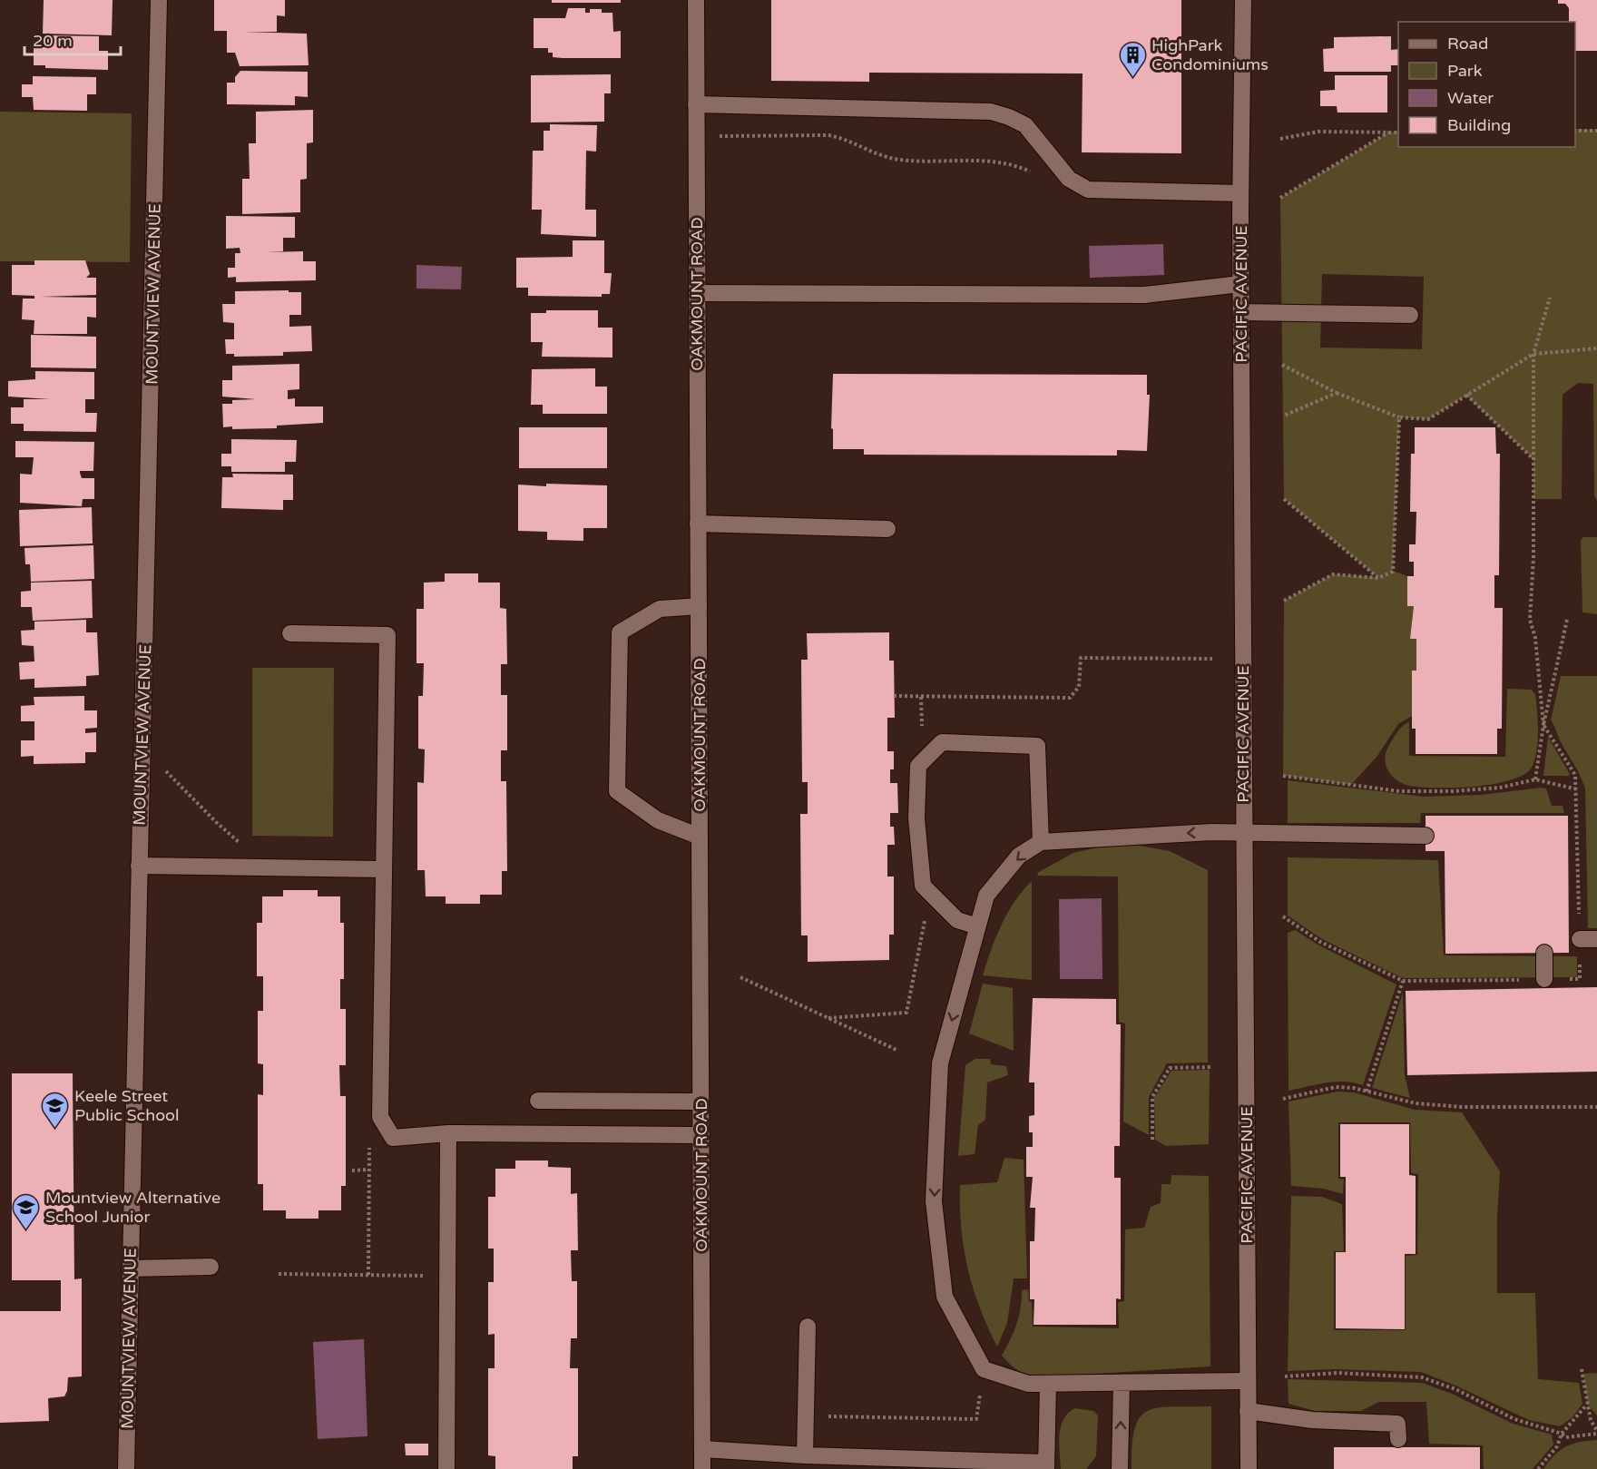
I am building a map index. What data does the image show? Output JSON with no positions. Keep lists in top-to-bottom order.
{
  "streets": {
    "street": ["MOUNTVIEW AVENUE", "OAKMOUNT ROAD", "PACIFIC AVENUE"]
  },
  "places": {
    "building": ["HighPark Condominiums"],
    "school or university": ["Keele Street Public School", "Mountview Alternative School Junior"]
  },
  "legend": [
    "Road",
    "Park",
    "Water",
    "Building"
  ],
  "scale_bar": "20 m"
}
